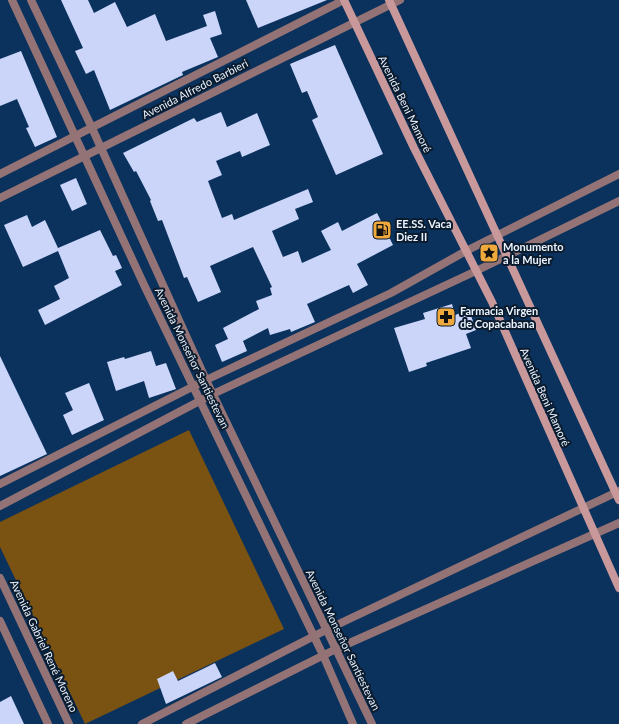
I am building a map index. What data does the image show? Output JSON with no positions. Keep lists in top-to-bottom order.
{
  "streets": {
    "street": [
      "Avenida Alfredo Barbieri",
      "Avenida Beni Mamoré",
      "Avenida Monseñor Santiestevan",
      "Avenida Gabriel René Moreno"
    ]
  },
  "crossings": [
    ["Avenida Alfredo Barbieri", "Avenida Beni Mamoré"],
    ["Avenida Alfredo Barbieri", "Avenida Monseñor Santiestevan"]
  ],
  "places": {
    "fuel station": ["EE.SS. Vaca Diez II"],
    "place": ["Monumento a la Mujer"],
    "pharmacy": ["Farmacia Virgen de Copacabana"]
  }
}
